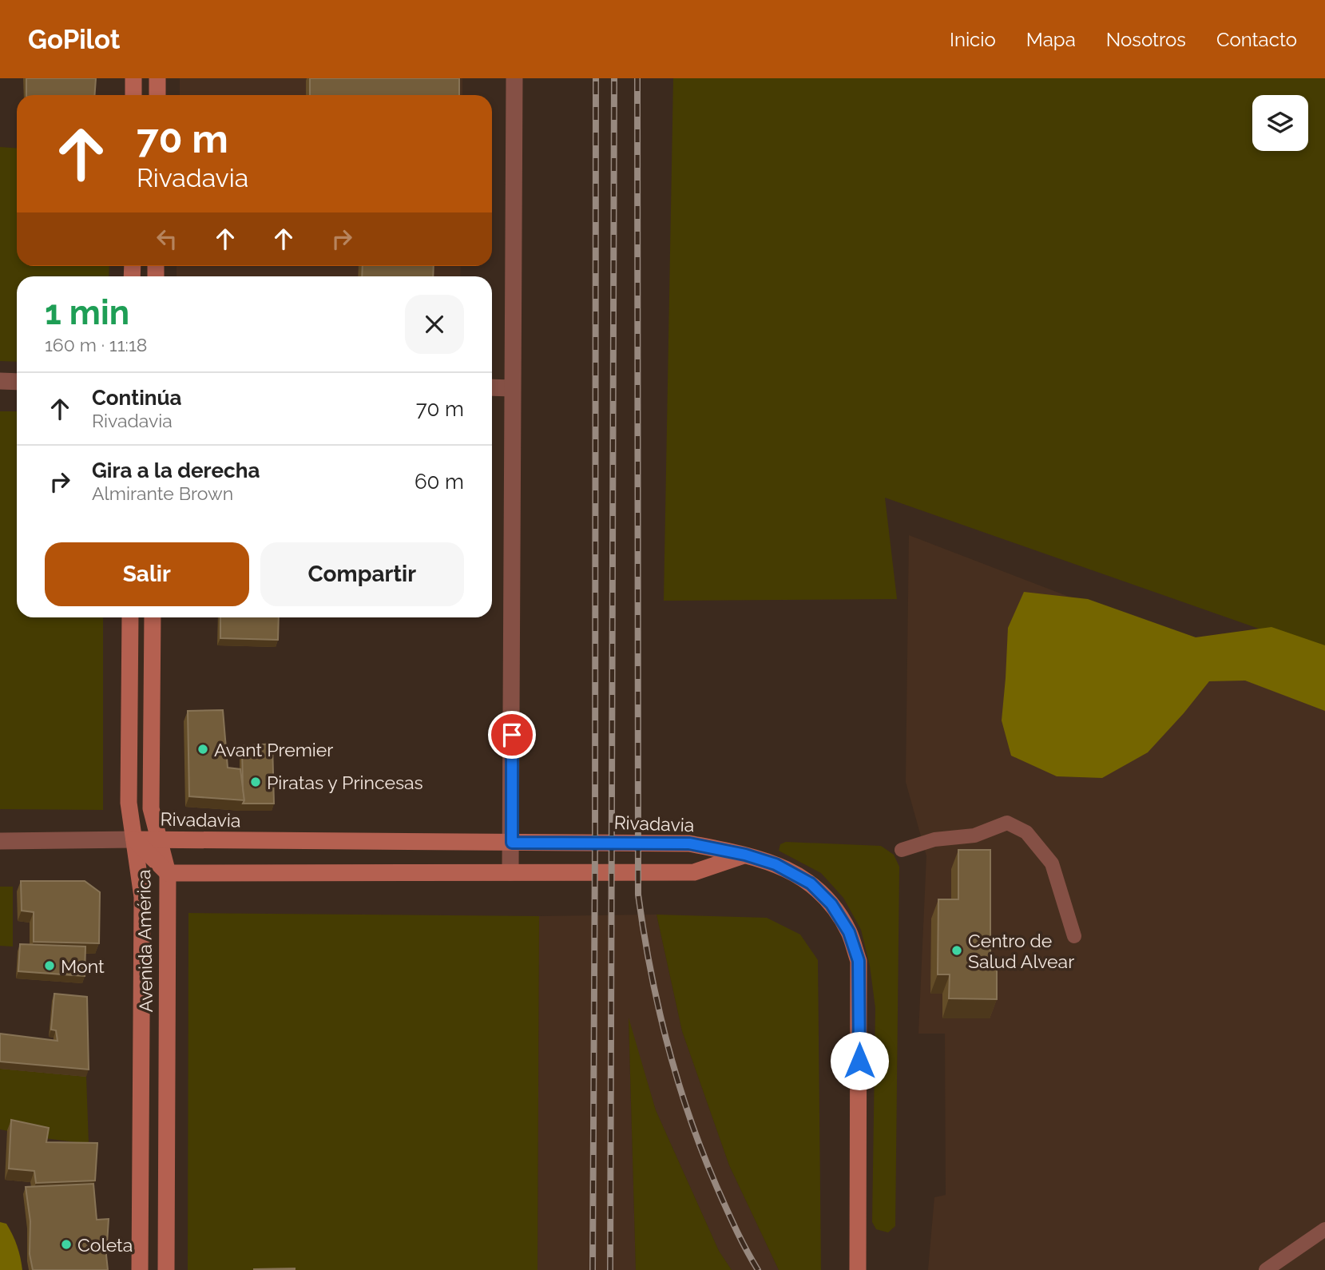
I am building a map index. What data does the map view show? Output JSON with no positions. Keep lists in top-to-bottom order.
{
  "streets": {
    "main road": ["Rivadavia", "Avenida América"]
  },
  "crossings": [
    ["Rivadavia", "Avenida América"]
  ],
  "places": [
    "Avant Premier",
    "Piratas y Princesas",
    "Centro de Salud Alvear",
    "Mont",
    "Coleta"
  ],
  "page": {
    "header": "GoPilot",
    "nav": [
      "Inicio",
      "Mapa",
      "Nosotros",
      "Contacto"
    ],
    "turn": ["70 m", "Rivadavia"],
    "heading": ["1 min", "160 m · 11:18"],
    "list": [
      {
        "name": "Continúa",
        "note": "Rivadavia",
        "value": "70 m"
      },
      {
        "name": "Gira a la derecha",
        "note": "Almirante Brown",
        "value": "60 m"
      }
    ],
    "buttons": ["Salir", "Compartir"]
  }
}
